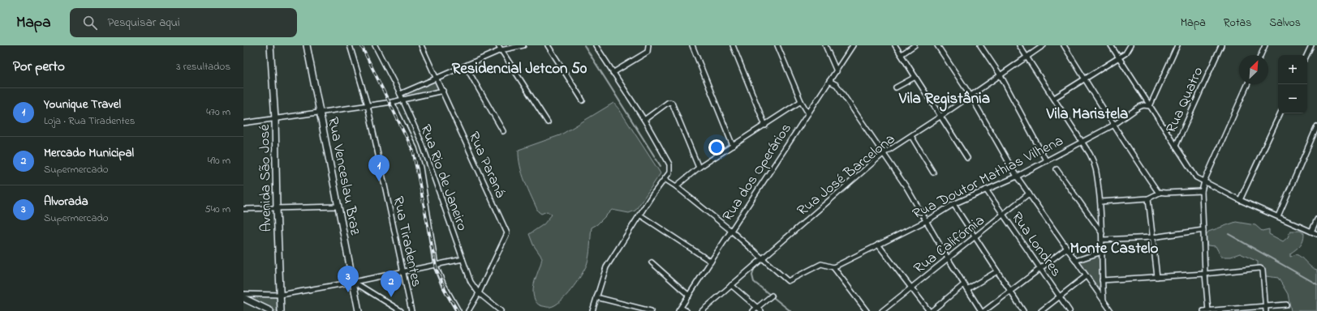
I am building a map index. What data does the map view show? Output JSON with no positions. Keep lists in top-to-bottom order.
{
  "streets": {
    "main road": ["Rua Venceslau Braz", "Avenida São José"],
    "street": [
      "Rua Quatro",
      "Rua Paraná",
      "Rua dos Operários",
      "Rua José Barcelona",
      "Rua Doutor Mathias Vilhena",
      "Rua Rio de Janeiro",
      "Rua Tiradentes",
      "Rua Califórnia",
      "Rua Londres"
    ]
  },
  "crossings": [
    ["Rua Paraná", "Rua Rio de Janeiro"],
    ["Rua Doutor Mathias Vilhena", "Rua Londres"],
    ["Rua Califórnia", "Rua Londres"]
  ],
  "districts": [
    "Residencial Jetcon 50",
    "Vila Registânia",
    "Vila Maristela",
    "Monte Castelo"
  ],
  "north": "top right",
  "page": {
    "header": "Mapa",
    "search": "Pesquisar aqui",
    "nav": ["Mapa", "Rotas", "Salvos"],
    "heading": ["Por perto", "3 resultados"],
    "map_buttons": ["+", "−"],
    "list": [
      {
        "mark": "1",
        "name": "Younique Travel",
        "note": "Loja · Rua Tiradentes",
        "value": "470 m"
      },
      {
        "mark": "2",
        "name": "Mercado Municipal",
        "note": "Supermercado",
        "value": "490 m"
      },
      {
        "mark": "3",
        "name": "Alvorada",
        "note": "Supermercado",
        "value": "540 m"
      }
    ],
    "pins": ["1", "3", "2"]
  }
}
